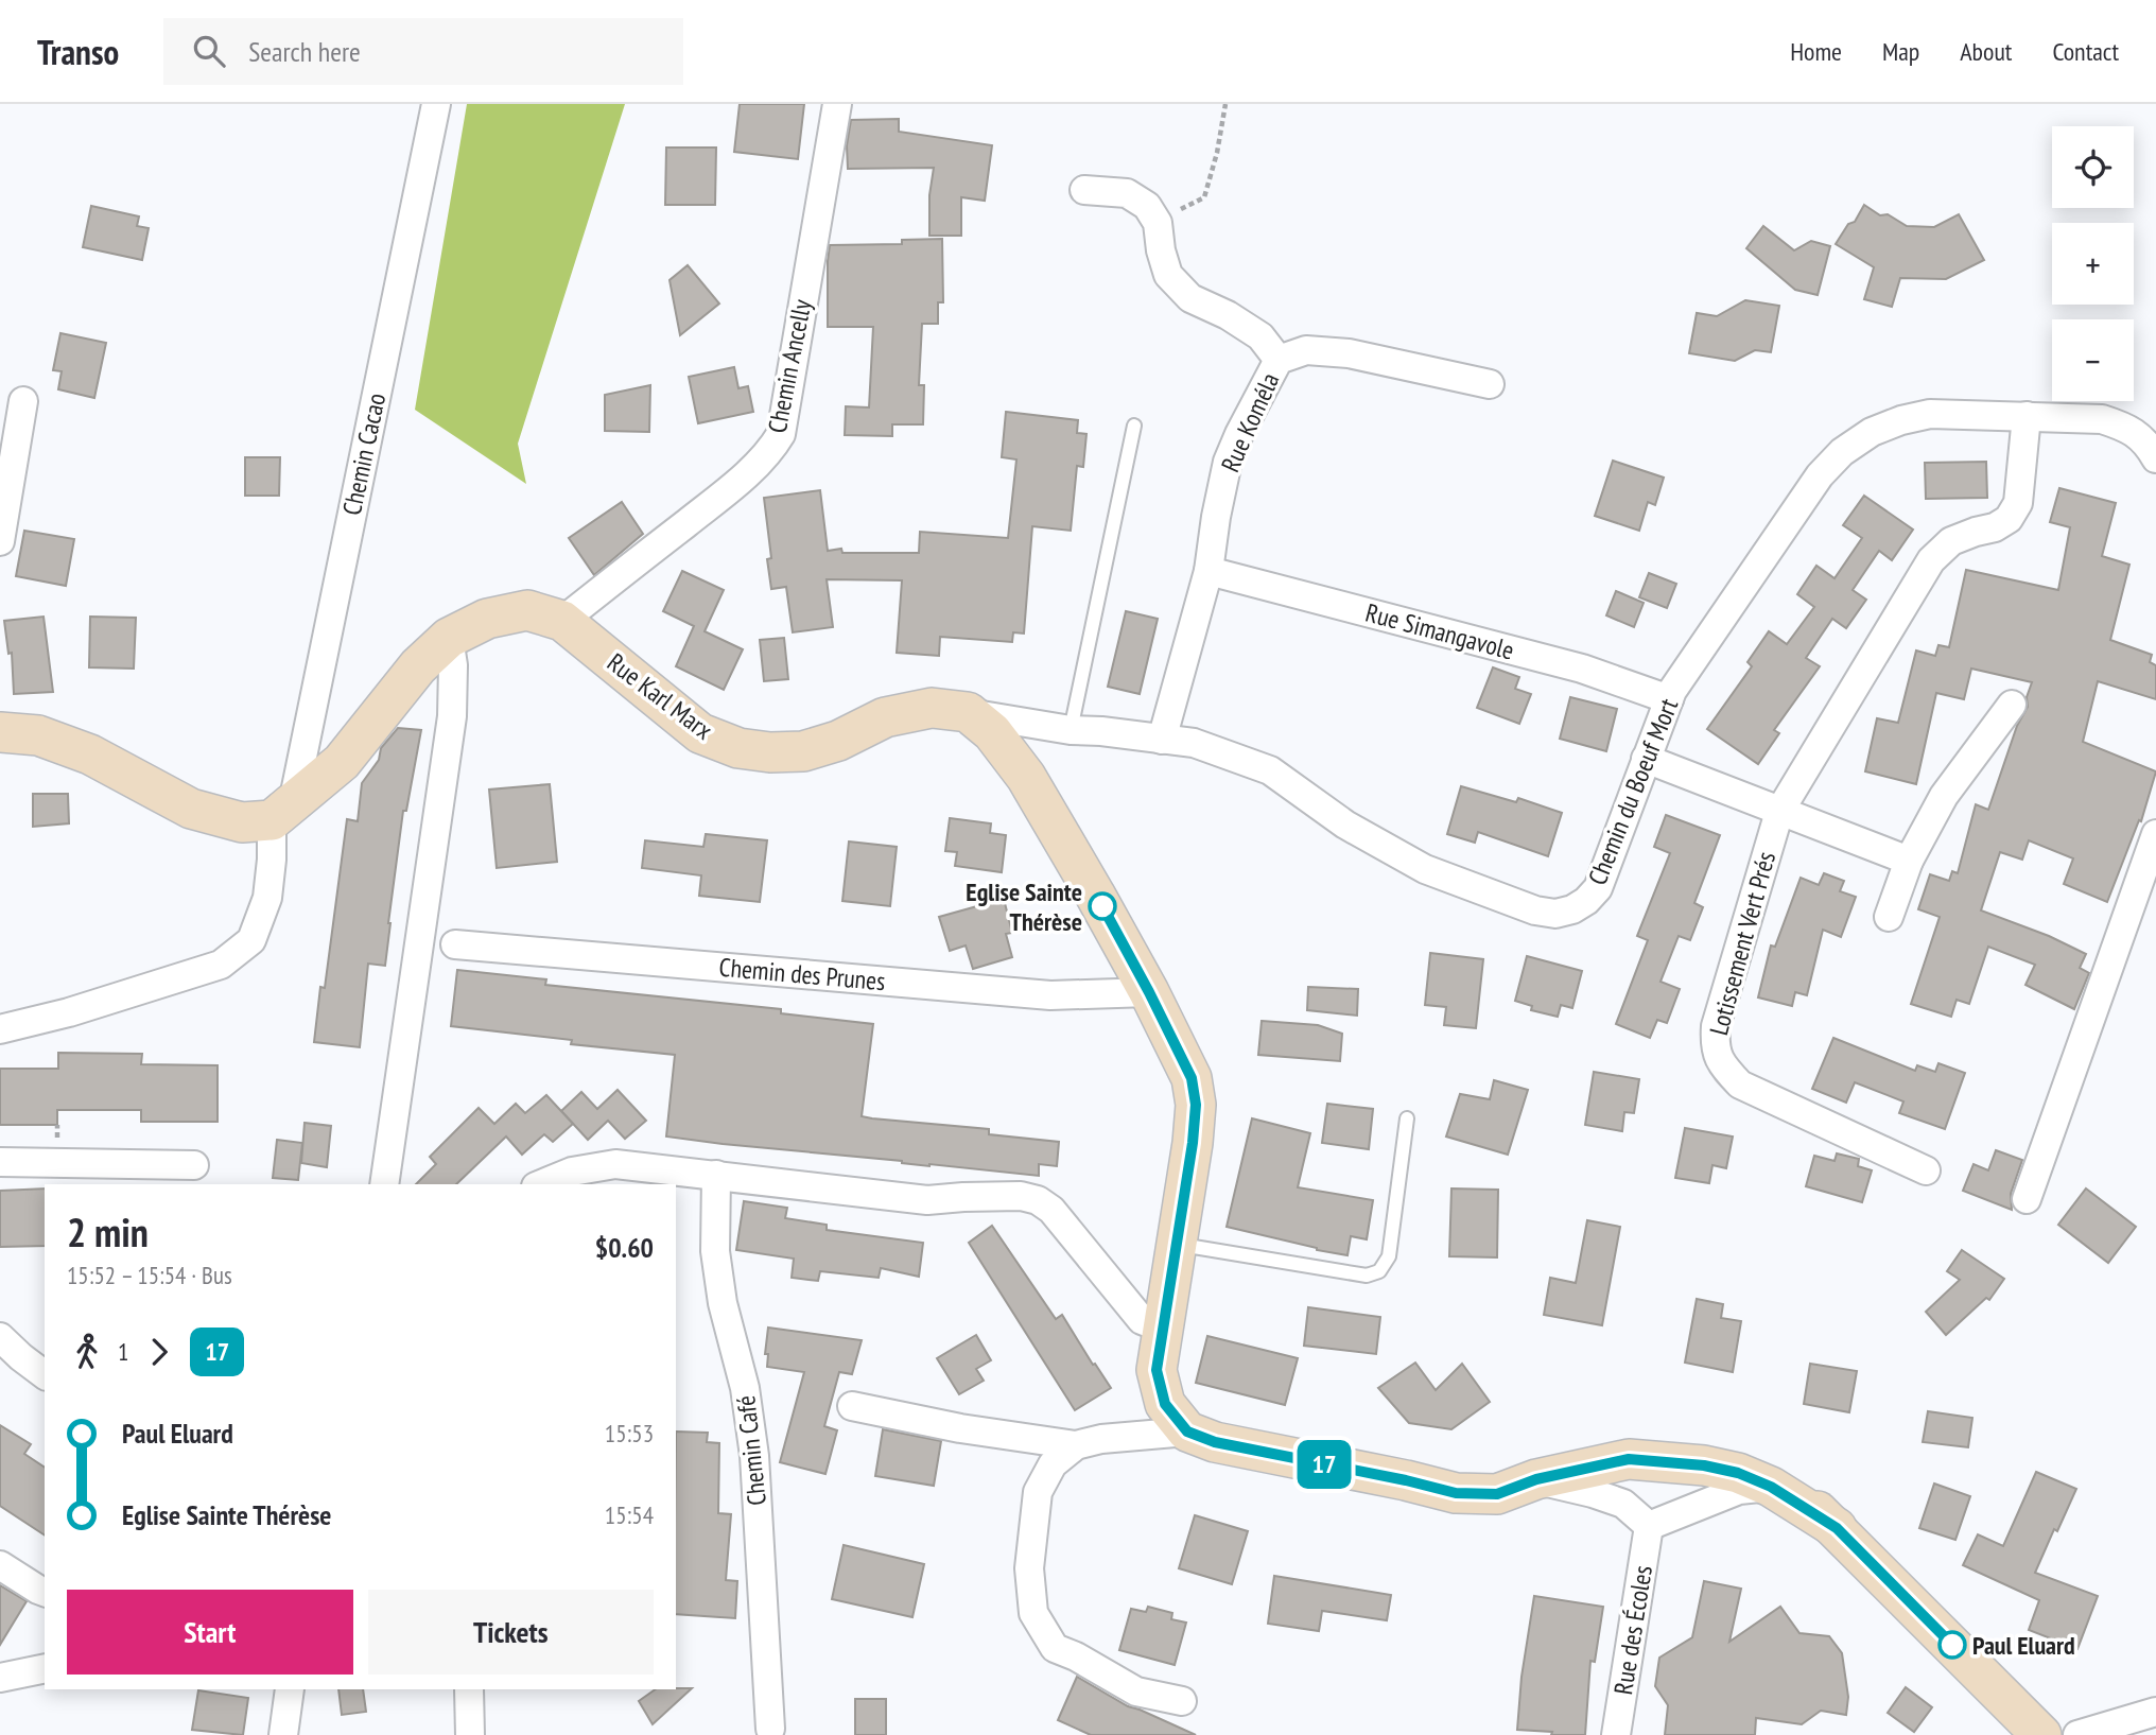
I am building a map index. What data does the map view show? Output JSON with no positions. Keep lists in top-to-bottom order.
{
  "streets": {
    "main road": ["Rue Karl Marx"],
    "street": [
      "Chemin Ancelly",
      "Rue Koméla",
      "Chemin Cacao",
      "Rue Simangavole",
      "Chemin du Boeuf Mort",
      "Lotissement Vert Prés",
      "Chemin des Prunes",
      "Chemin Café",
      "Rue des Écoles"
    ]
  },
  "crossings": [
    ["Chemin Ancelly", "Rue Karl Marx"],
    ["Rue Koméla", "Rue Simangavole"],
    ["Rue Koméla", "Chemin du Boeuf Mort"],
    ["Chemin Cacao", "Rue Karl Marx"],
    ["Rue Simangavole", "Chemin du Boeuf Mort"],
    ["Rue Karl Marx", "Chemin du Boeuf Mort"],
    ["Chemin du Boeuf Mort", "Lotissement Vert Prés"]
  ],
  "places": ["Eglise Sainte Thérèse", "Paul Eluard"],
  "lines": ["bus line 17"],
  "page": {
    "header": "Transo",
    "search": "Search here",
    "nav": [
      "Home",
      "Map",
      "About",
      "Contact"
    ],
    "on_map": "17",
    "map_buttons": ["+", "−"],
    "heading": ["2 min", "15:52 – 15:54 · Bus", "$0.60"],
    "legs": ["1", "17"],
    "list": [
      {
        "name": "Paul Eluard",
        "value": "15:53"
      },
      {
        "name": "Eglise Sainte Thérèse",
        "value": "15:54"
      }
    ],
    "buttons": ["Start", "Tickets"]
  }
}
